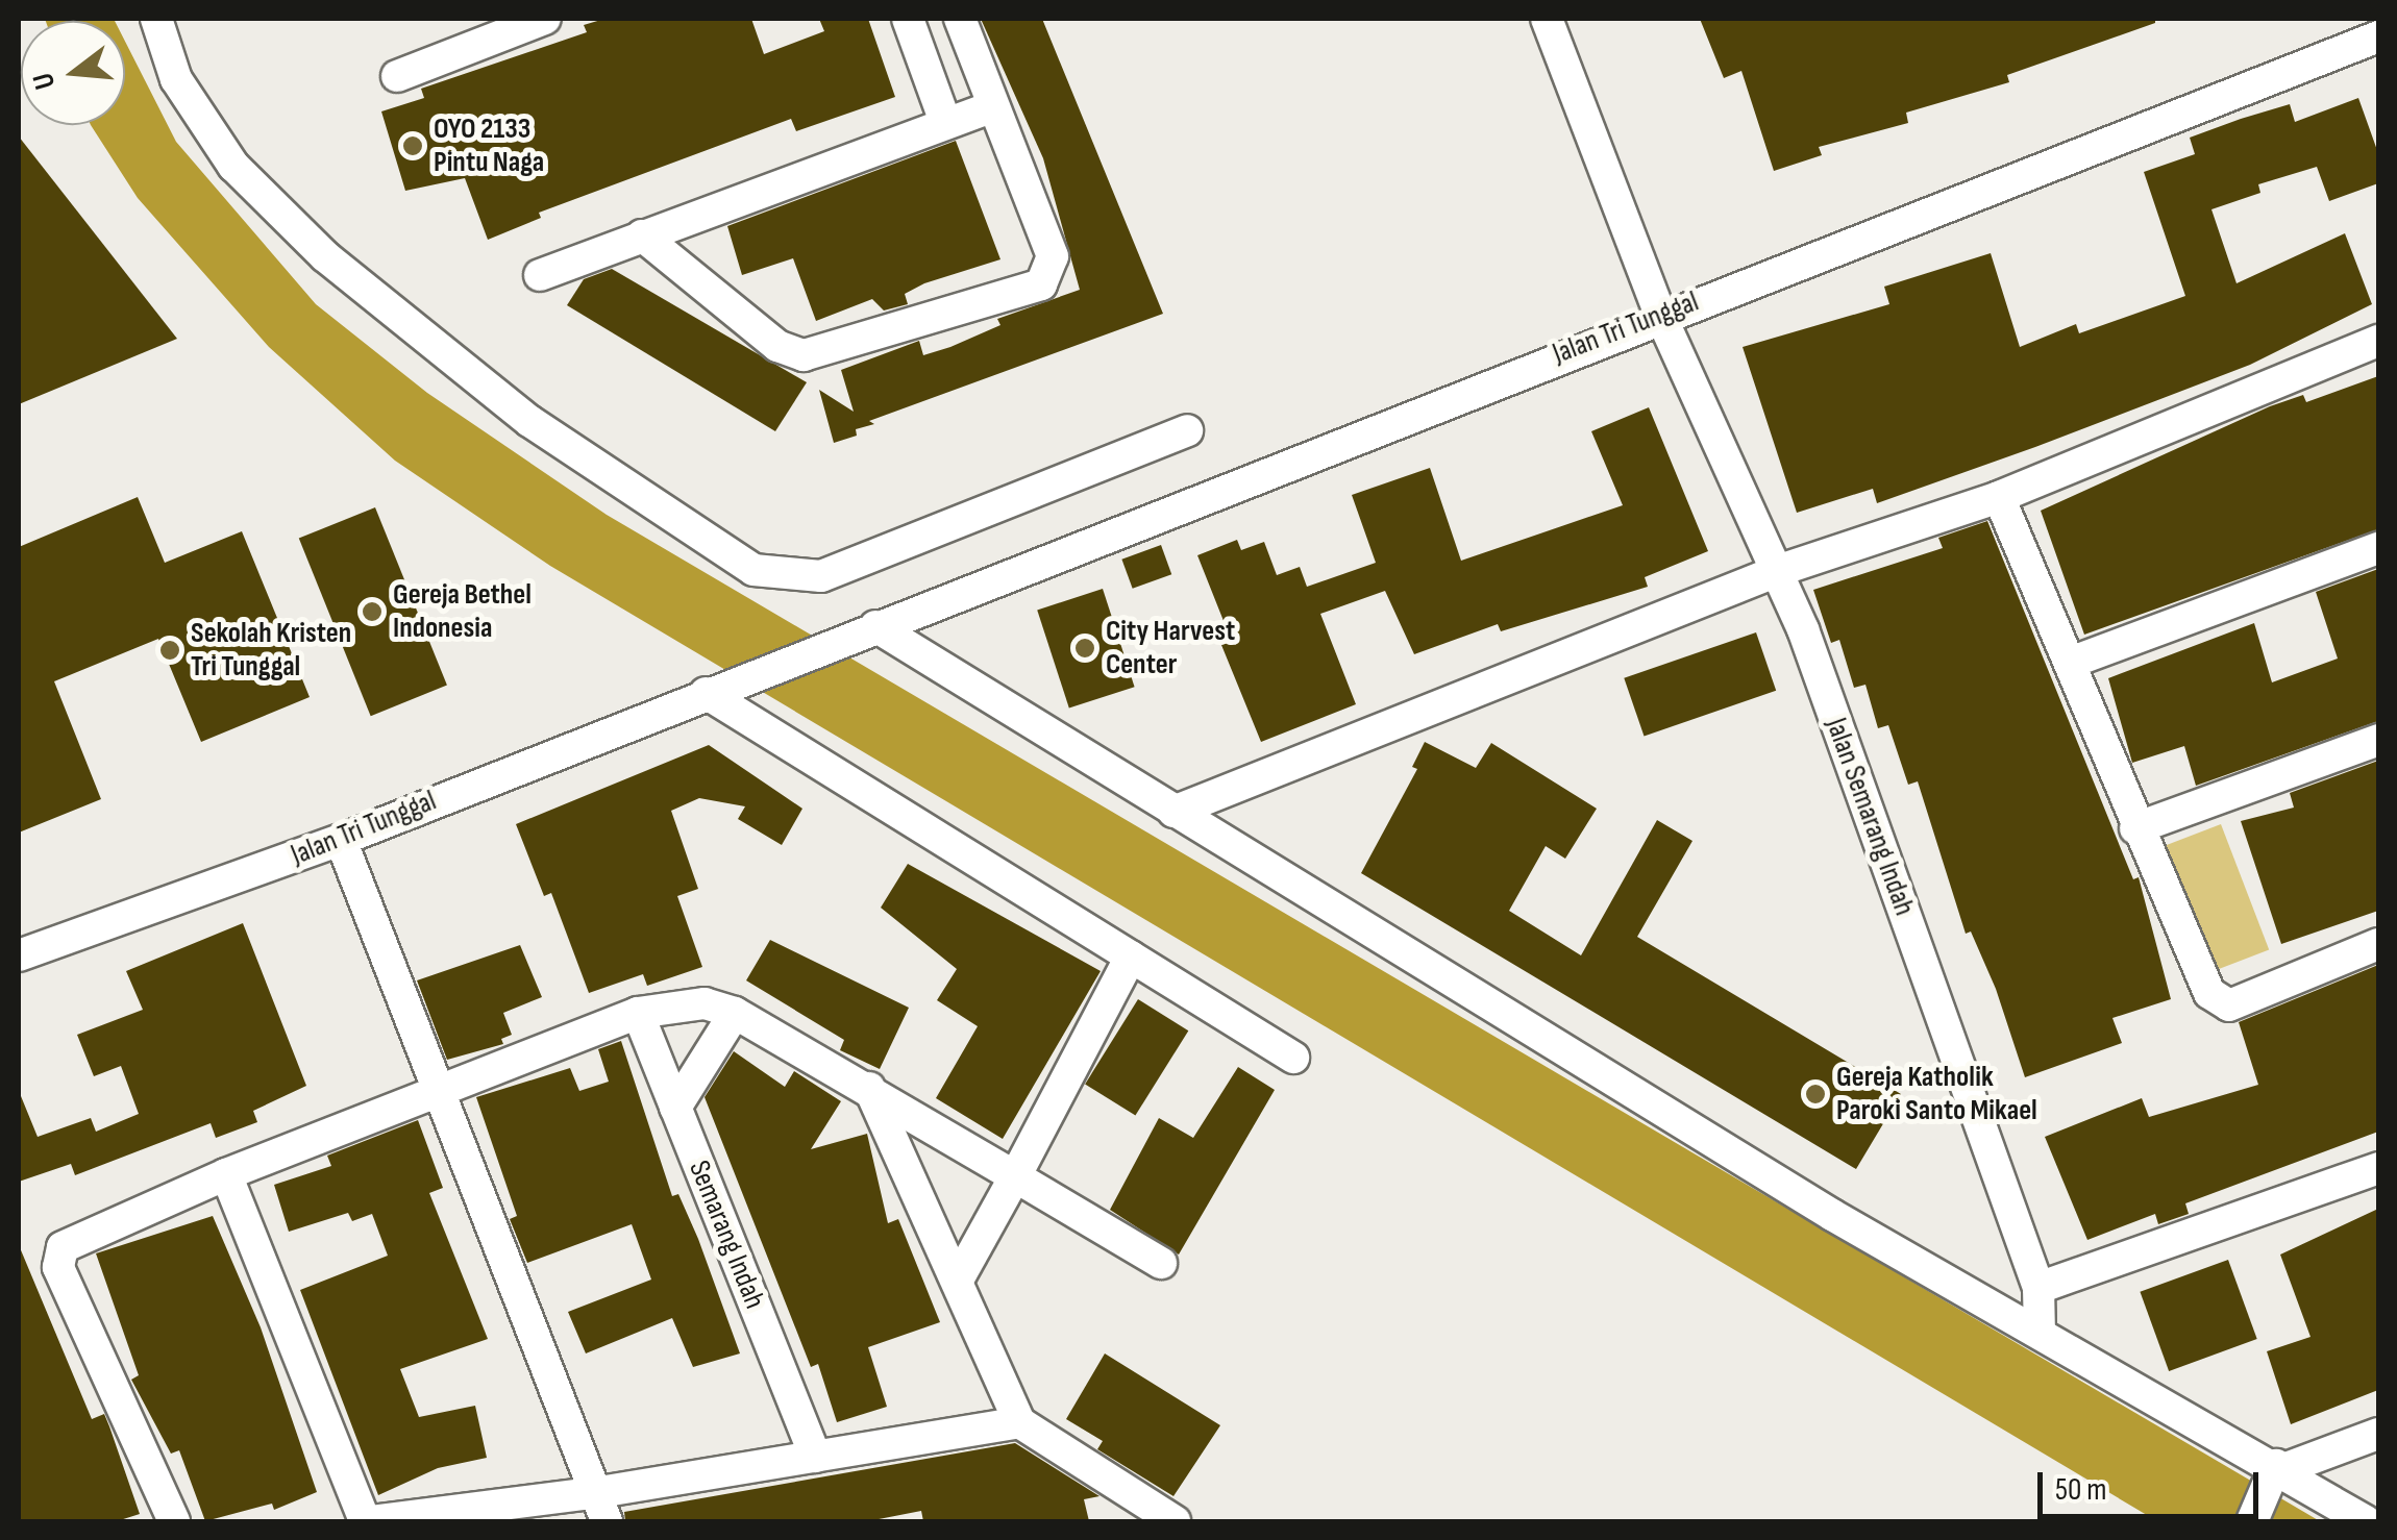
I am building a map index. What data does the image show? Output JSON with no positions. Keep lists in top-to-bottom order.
{
  "streets": {
    "street": ["Jalan Tri Tunggal", "Jalan Semarang Indah", "Semarang Indah"]
  },
  "crossings": [
    ["Jalan Tri Tunggal", "Jalan Semarang Indah"]
  ],
  "places": [
    "OYO 2133 Pintu Naga",
    "Gereja Bethel Indonesia",
    "City Harvest Center",
    "Sekolah Kristen Tri Tunggal",
    "Gereja Katholik Paroki Santo Mikael"
  ],
  "scale_bar": "50 m",
  "north": "left"
}
